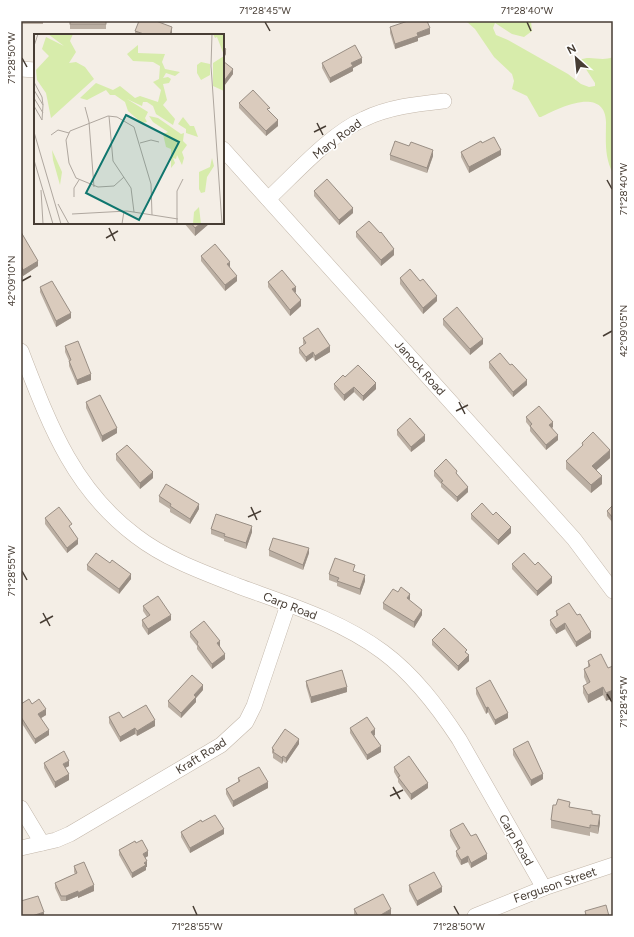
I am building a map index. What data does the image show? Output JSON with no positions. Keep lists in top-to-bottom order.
{
  "streets": {
    "street": [
      "Mary Road",
      "Janock Road",
      "Carp Road",
      "Kraft Road",
      "Ferguson Street"
    ]
  },
  "crossings": [
    ["Mary Road", "Janock Road"],
    ["Carp Road", "Kraft Road"],
    ["Carp Road", "Ferguson Street"]
  ],
  "north": "top left",
  "coordinates": [
    "71°28'45\"W",
    "71°28'40\"W",
    "71°28'50\"W",
    "42°09'10\"N",
    "42°09'05\"N",
    "71°28'55\"W"
  ]
}
